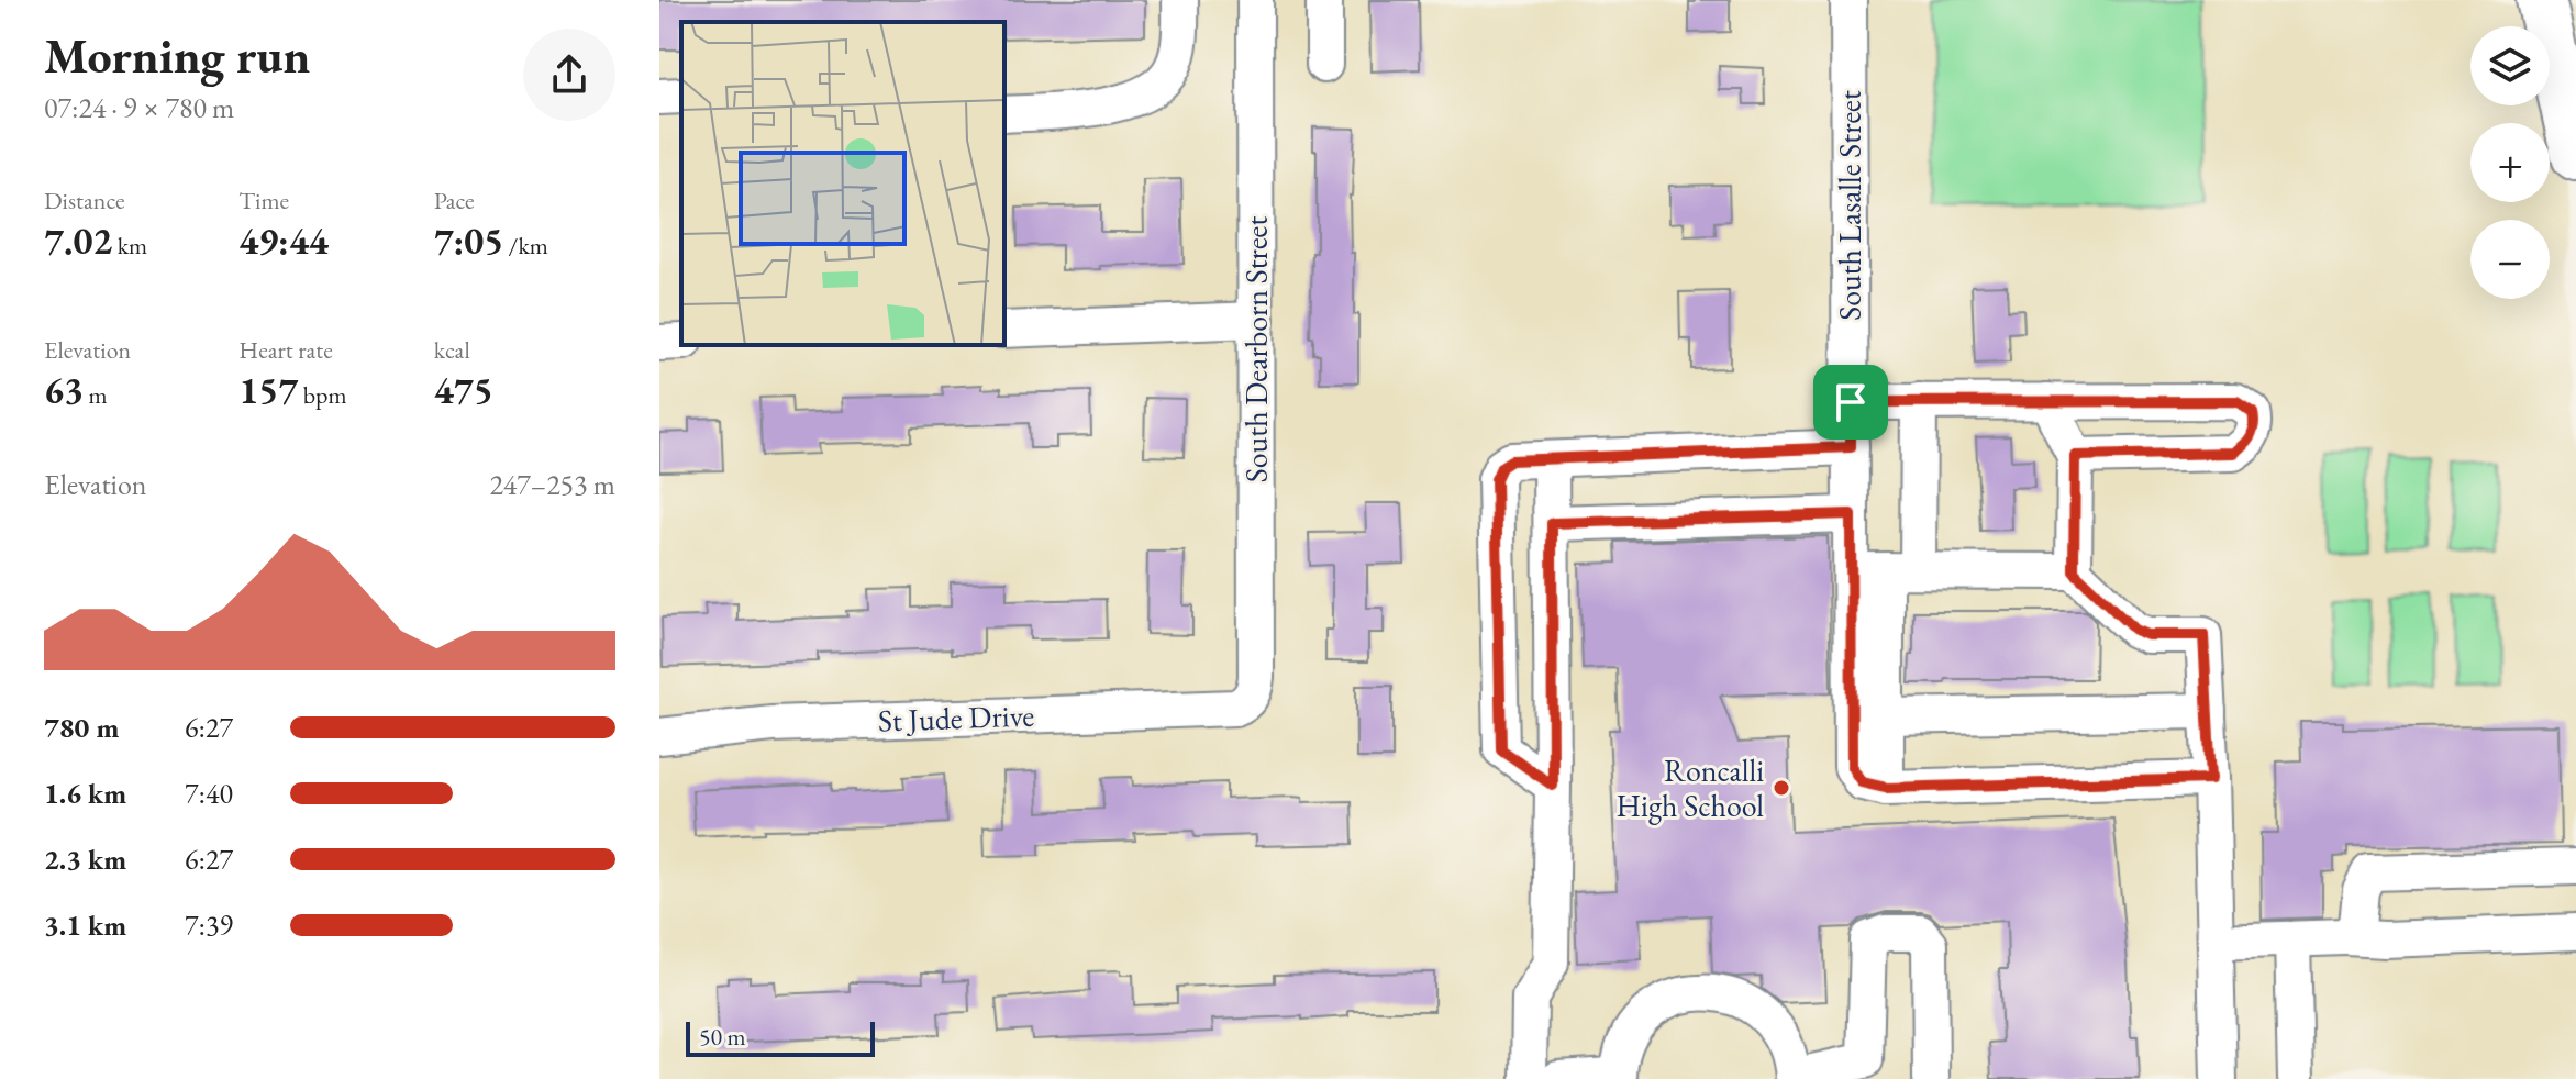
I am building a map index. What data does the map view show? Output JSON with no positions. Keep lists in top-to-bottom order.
{
  "streets": {
    "street": ["South Lasalle Street", "South Dearborn Street", "St Jude Drive"]
  },
  "crossings": [
    ["South Dearborn Street", "St Jude Drive"]
  ],
  "places": ["Roncalli High School"],
  "scale_bar": "50 m",
  "page": {
    "heading": ["Morning run", "07:24 · 9 × 780 m"],
    "map_buttons": ["+", "−"],
    "stats": [
      ["Distance", "7.02 km"],
      ["Time", "49:44"],
      ["Pace", "7:05 /km"],
      ["Elevation", "63 m"],
      ["Heart rate", "157 bpm"],
      ["kcal", "475"]
    ],
    "chart": ["Elevation", "247–253 m"],
    "list": [
      {
        "name": "780 m",
        "note": "6:27"
      },
      {
        "name": "1.6 km",
        "note": "7:40"
      },
      {
        "name": "2.3 km",
        "note": "6:27"
      },
      {
        "name": "3.1 km",
        "note": "7:39"
      }
    ],
    "scale": "50 m"
  }
}
